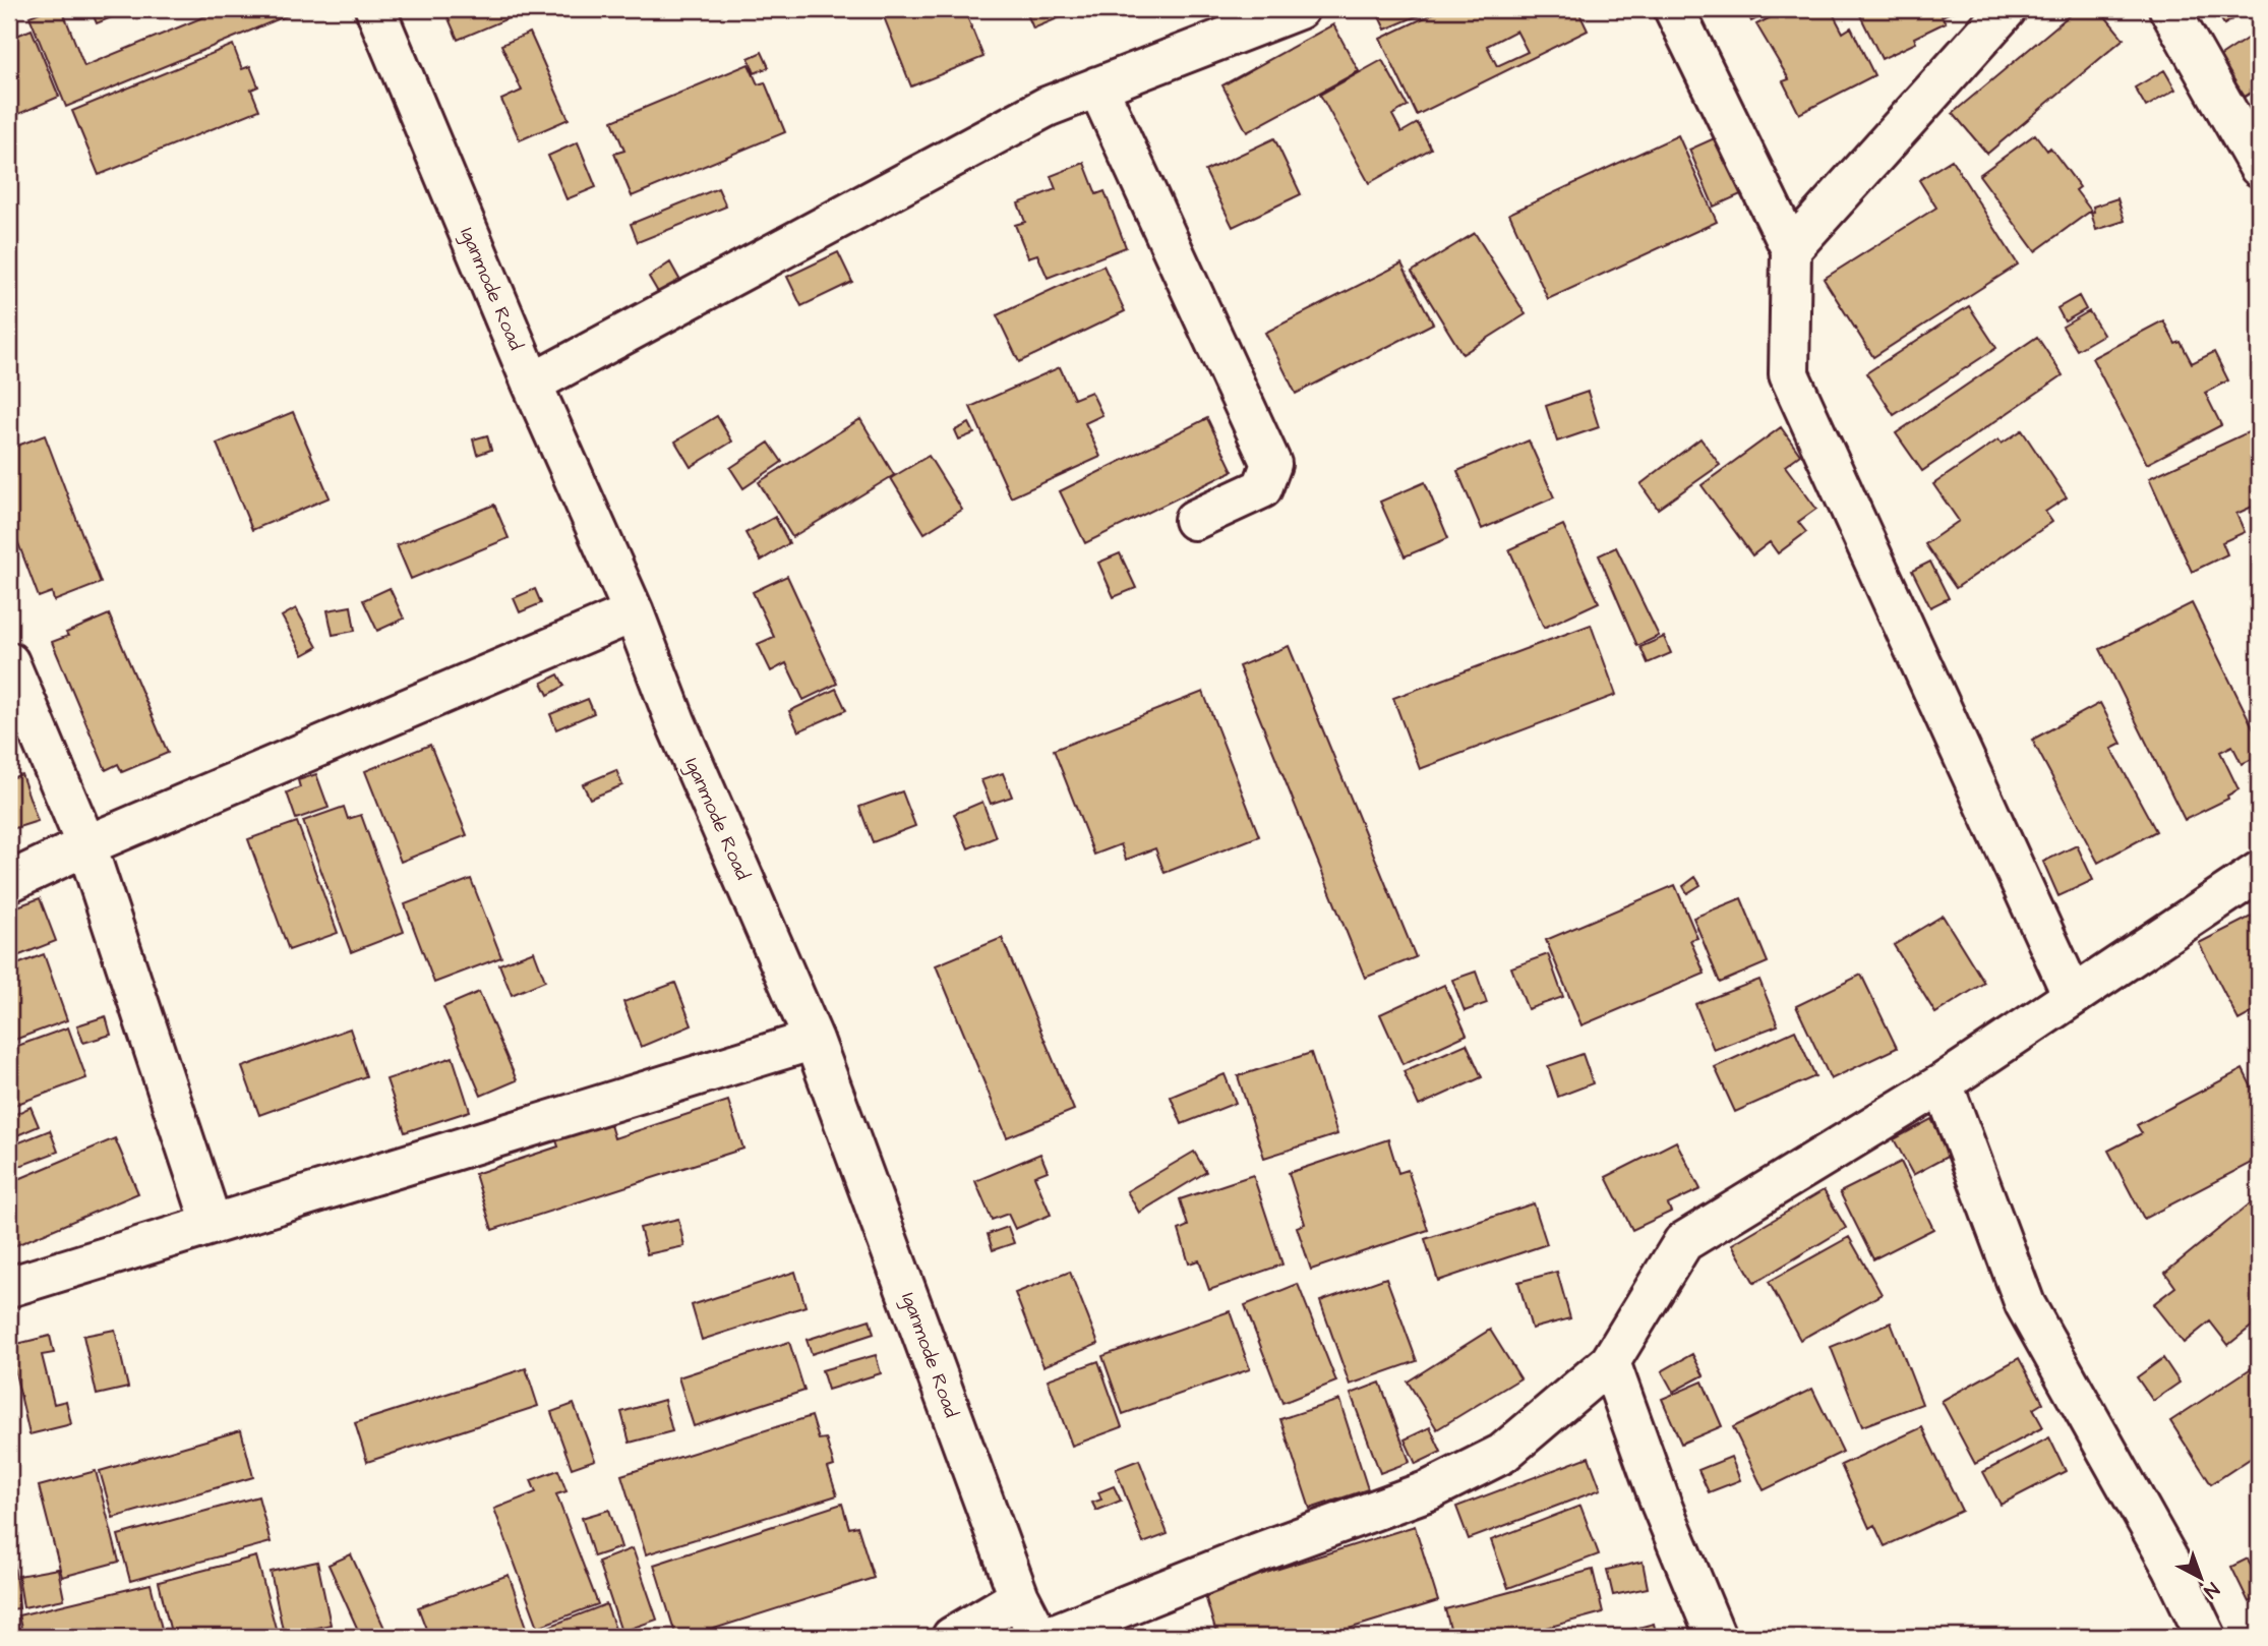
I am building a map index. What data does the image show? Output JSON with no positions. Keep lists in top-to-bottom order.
{
  "streets": {
    "street": ["Iganmode Road"]
  },
  "north": "bottom right"
}
